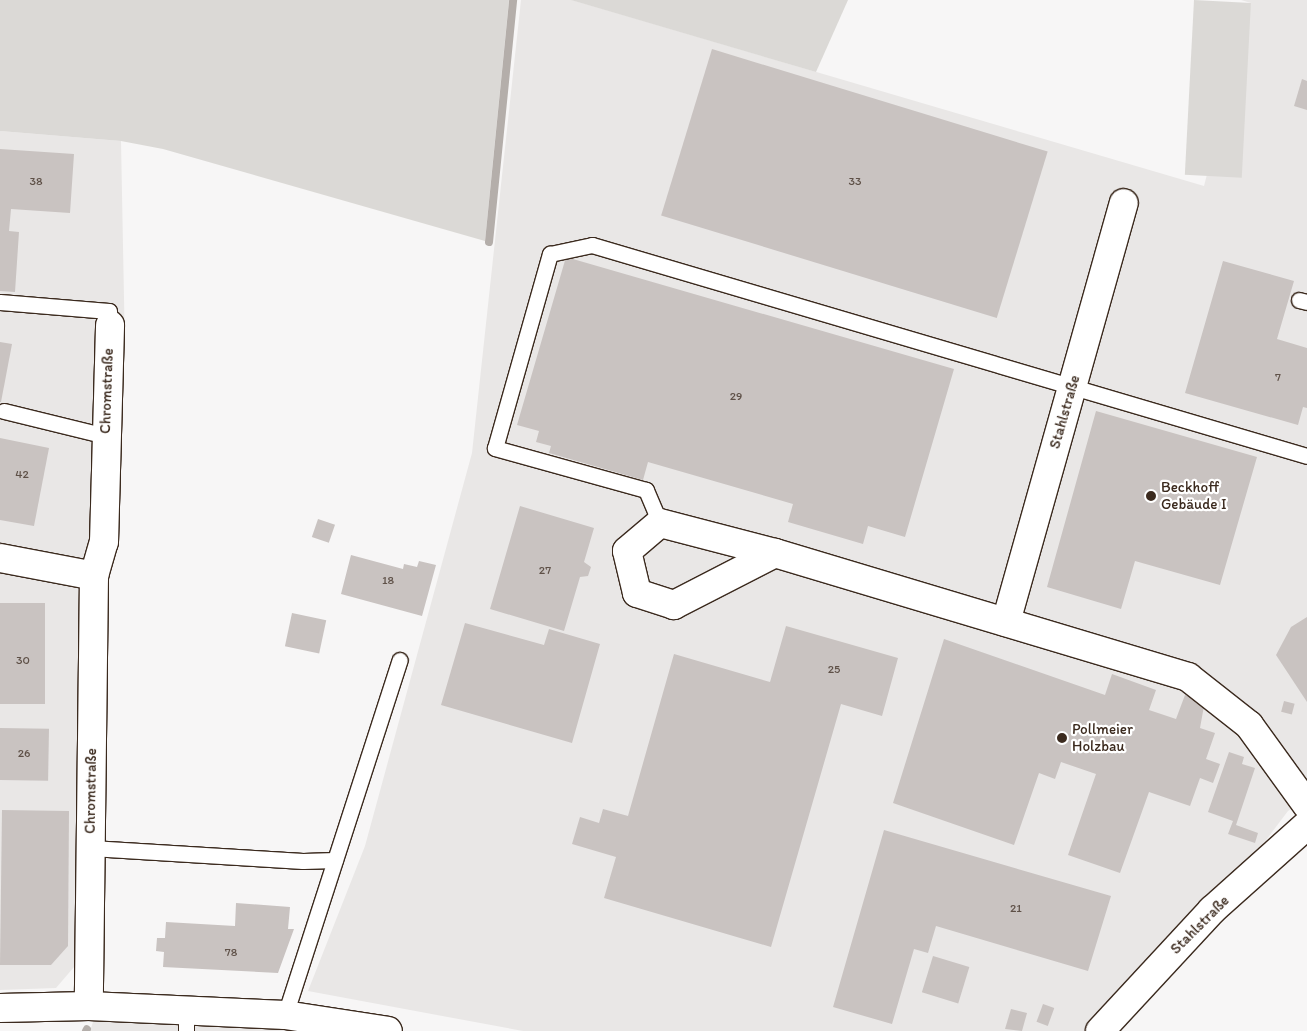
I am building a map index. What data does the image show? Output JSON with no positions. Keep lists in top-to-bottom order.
{
  "streets": {
    "street": ["Chromstraße", "Stahlstraße"]
  },
  "places": ["Beckhoff Gebäude I", "Pollmeier Holzbau"],
  "house_numbers": [
    "38",
    "33",
    "7",
    "29",
    "42",
    "27",
    "18",
    "30",
    "25",
    "26",
    "21",
    "78"
  ]
}
